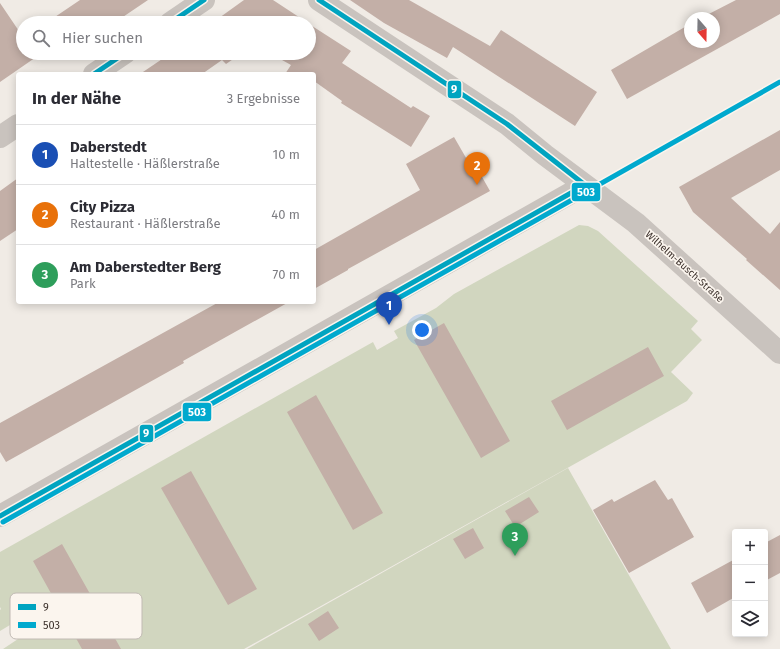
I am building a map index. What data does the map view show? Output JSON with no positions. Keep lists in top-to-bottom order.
{
  "streets": {
    "street": ["Wilhelm-Busch-Straße"]
  },
  "lines": ["transit line 9", "transit line 503"],
  "legend": ["9", "503"],
  "north": "bottom",
  "page": {
    "search": "Hier suchen",
    "heading": ["In der Nähe", "3 Ergebnisse"],
    "list": [
      {
        "mark": "1",
        "name": "Daberstedt",
        "note": "Haltestelle · Häßlerstraße",
        "value": "10 m"
      },
      {
        "mark": "2",
        "name": "City Pizza",
        "note": "Restaurant · Häßlerstraße",
        "value": "40 m"
      },
      {
        "mark": "3",
        "name": "Am Daberstedter Berg",
        "note": "Park",
        "value": "70 m"
      }
    ],
    "pins": ["2", "1", "3"],
    "map_buttons": ["+", "−"]
  }
}
